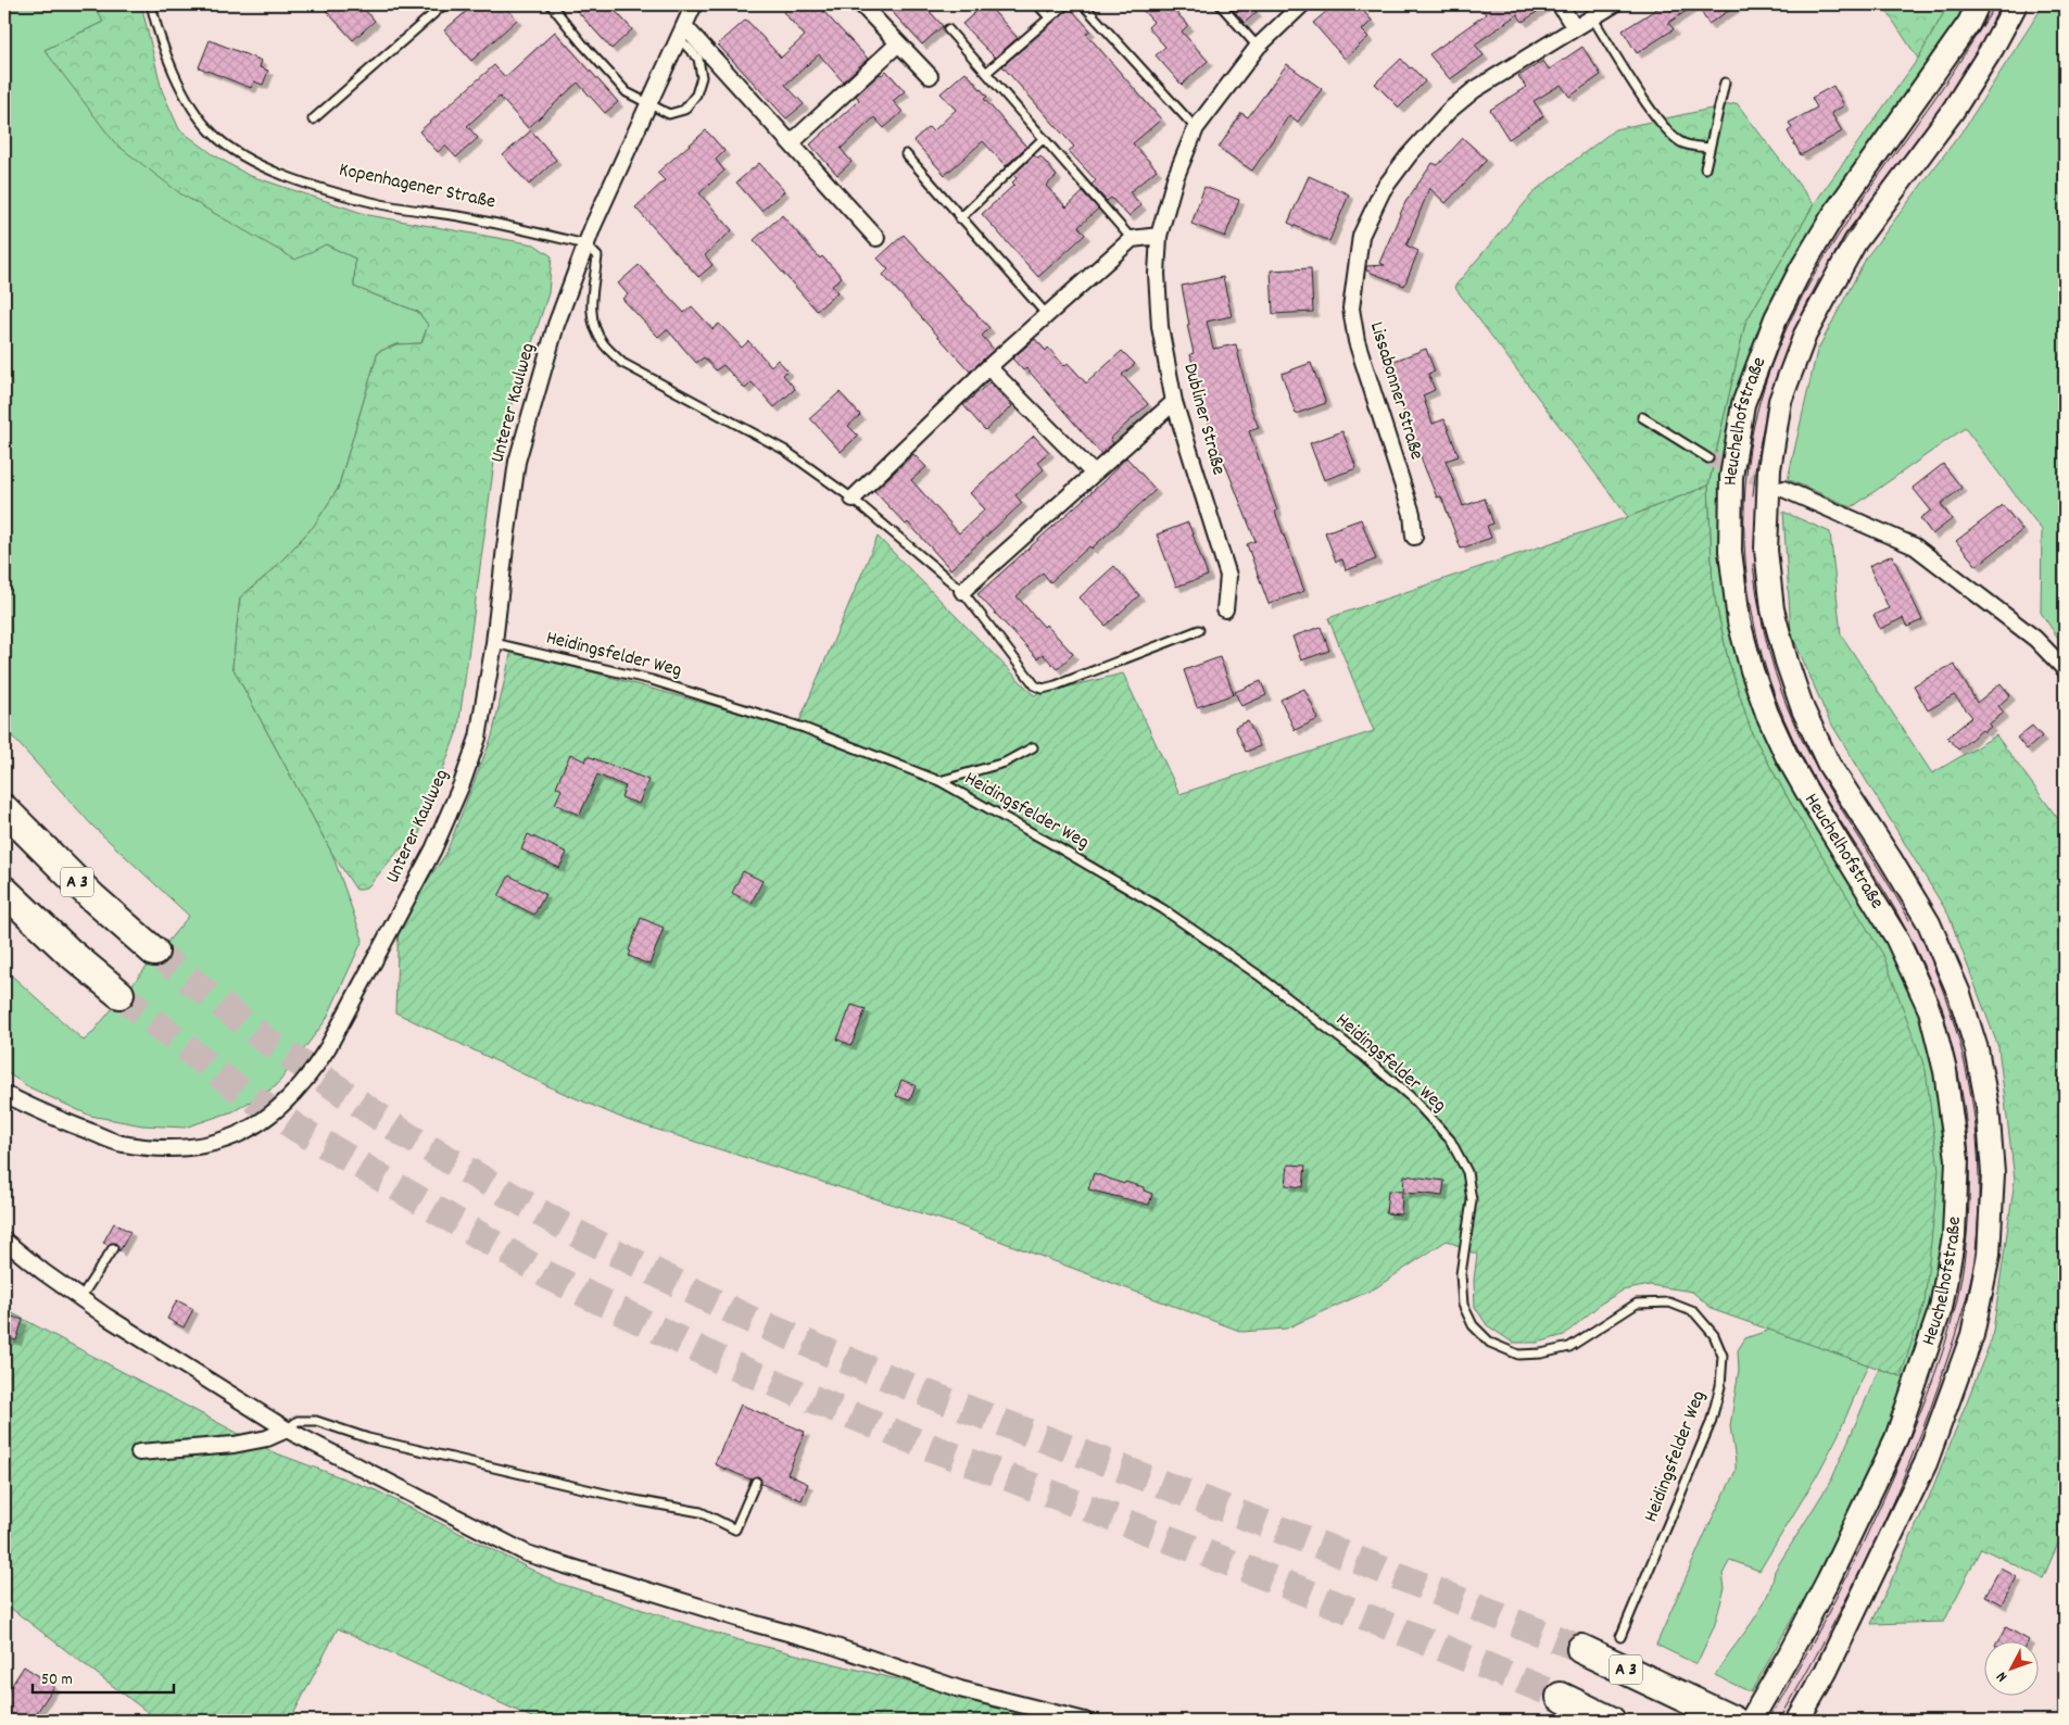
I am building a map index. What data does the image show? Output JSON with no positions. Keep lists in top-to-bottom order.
{
  "streets": {
    "highway": ["A 3"],
    "main road": ["Heuchelhofstraße"],
    "street": ["Lissabonner Straße", "Unterer Kaulweg", "Dubliner Straße"],
    "lane": ["Kopenhagener Straße", "Heidingsfelder Weg"]
  },
  "crossings": [
    ["Kopenhagener Straße", "Unterer Kaulweg"],
    ["Unterer Kaulweg", "Heidingsfelder Weg"]
  ],
  "scale_bar": "50 m",
  "north": "bottom left"
}
